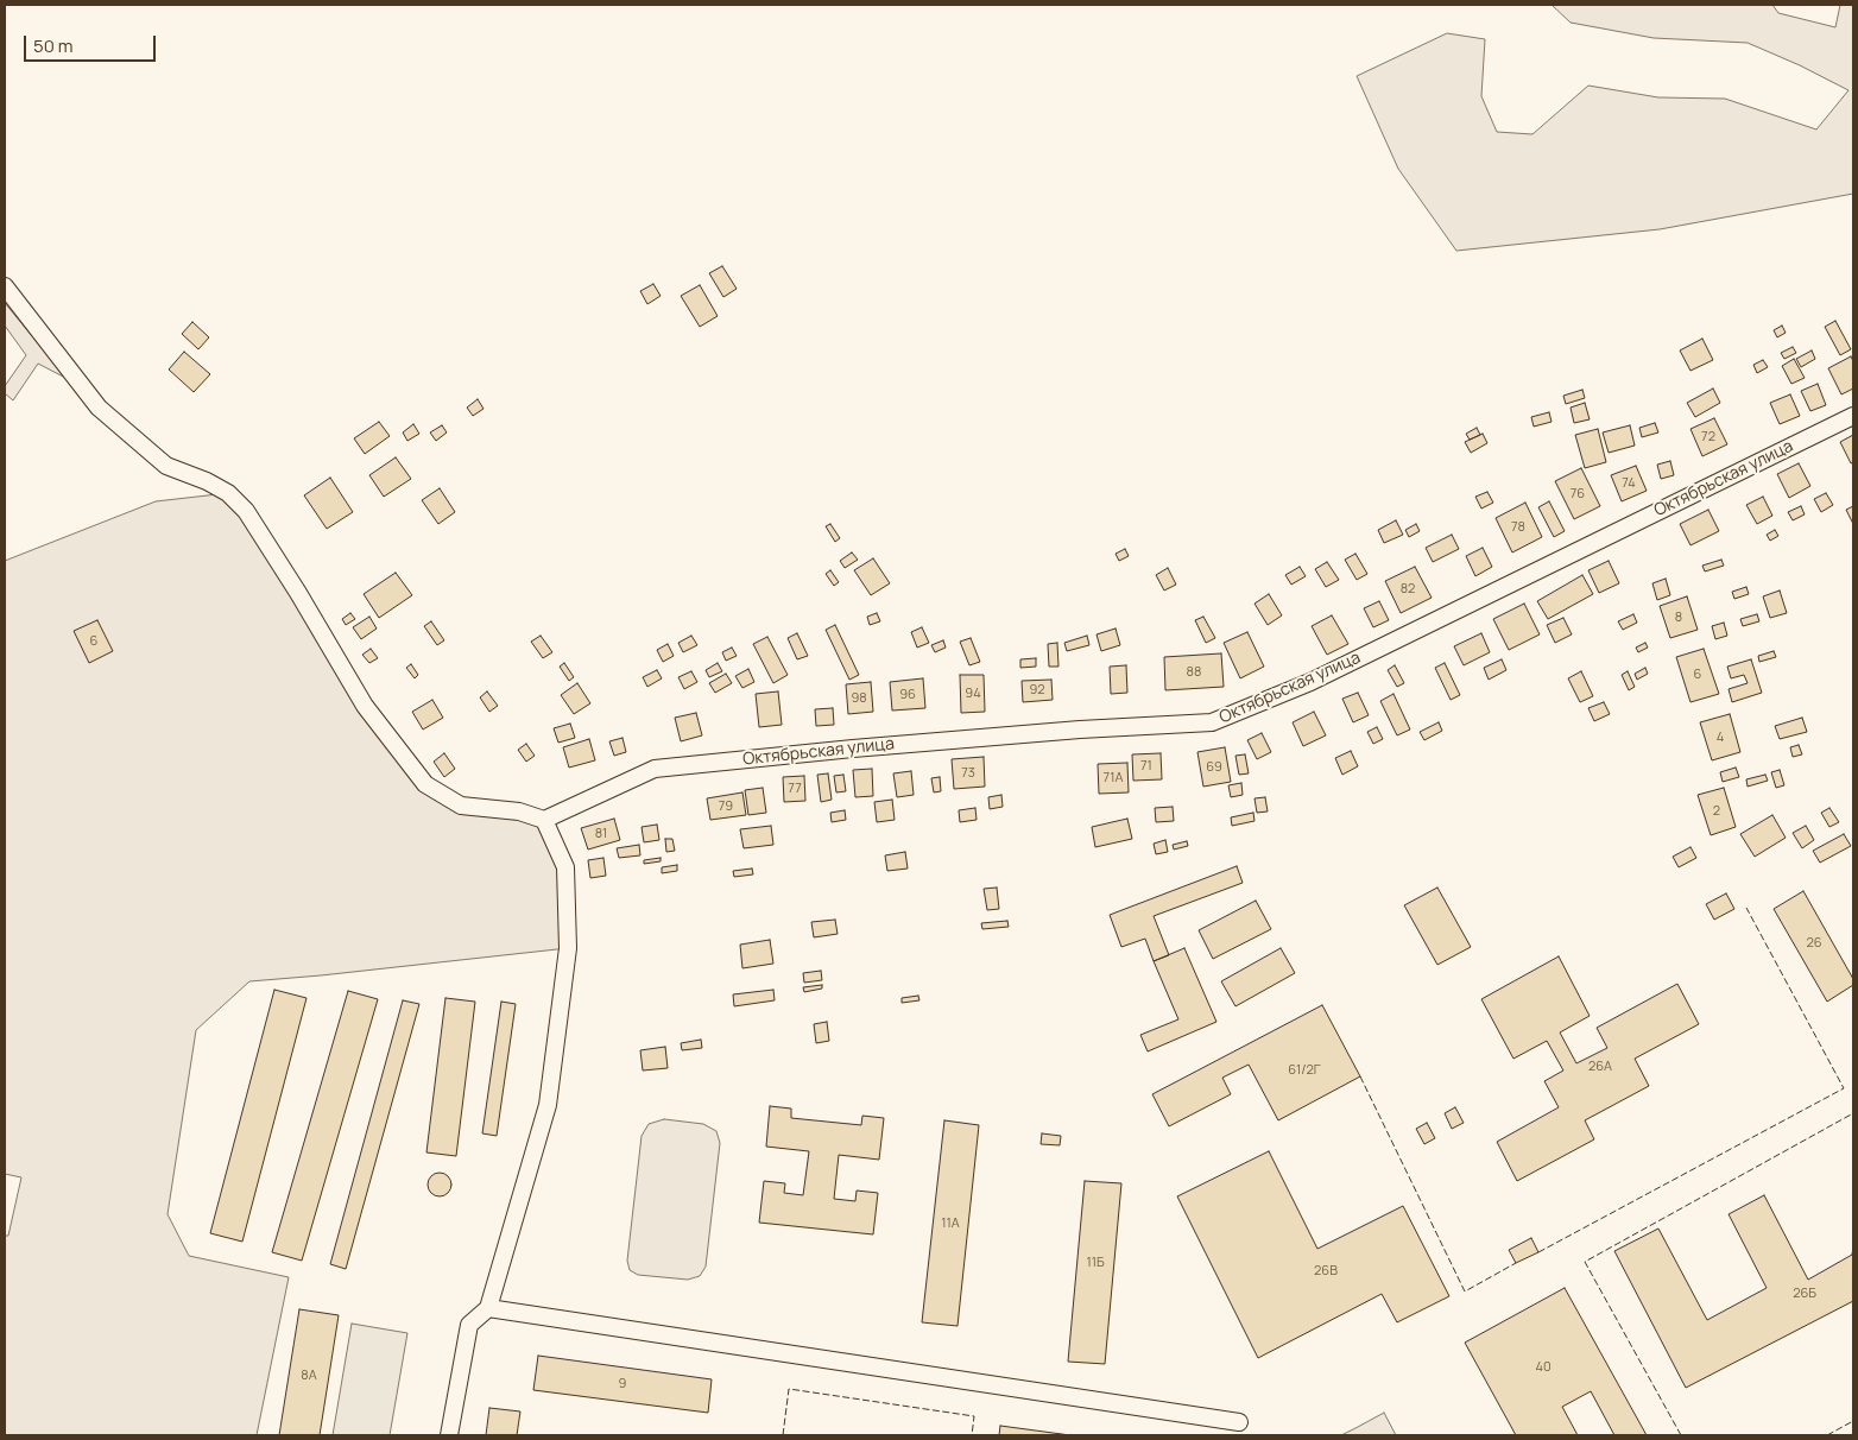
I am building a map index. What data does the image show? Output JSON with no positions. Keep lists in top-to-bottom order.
{
  "streets": {
    "street": ["Октябрьская улица"]
  },
  "house_numbers": [
    "72",
    "74",
    "76",
    "78",
    "82",
    "8",
    "6",
    "88",
    "6",
    "92",
    "94",
    "96",
    "98",
    "4",
    "71",
    "69",
    "73",
    "71А",
    "77",
    "79",
    "2",
    "81",
    "26",
    "26А",
    "61/2Г",
    "11А",
    "11Б",
    "26В",
    "26Б",
    "40",
    "8А",
    "9"
  ],
  "scale_bar": "50 m"
}
